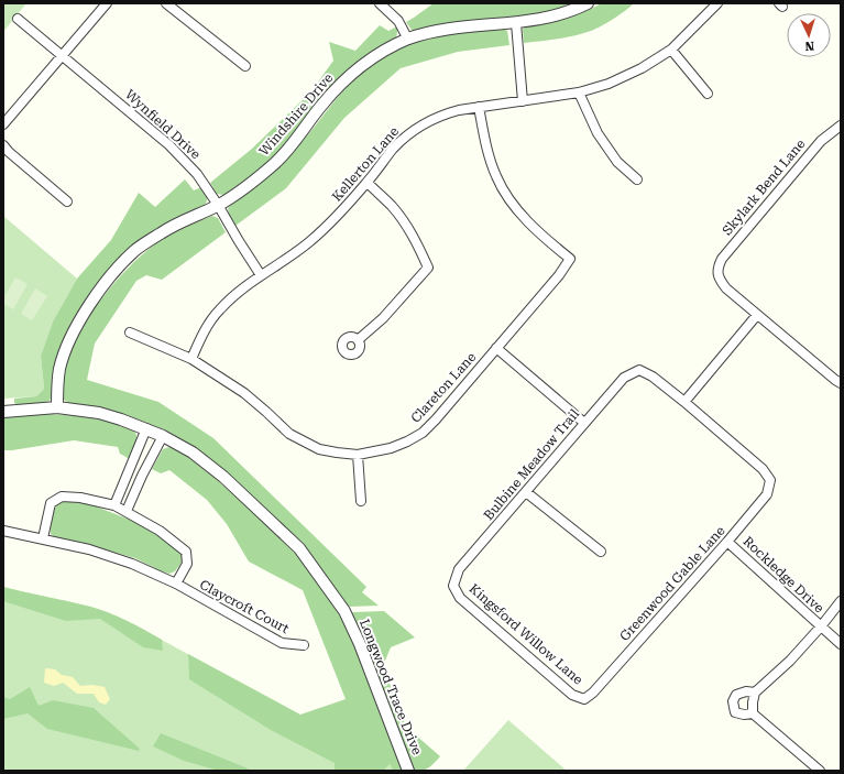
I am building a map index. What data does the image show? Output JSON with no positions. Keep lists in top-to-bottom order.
{
  "streets": {
    "street": [
      "Windshire Drive",
      "Wynfield Drive",
      "Kellerton Lane",
      "Skylark Bend Lane",
      "Clareton Lane",
      "Bulbine Meadow Trail",
      "Rockledge Drive",
      "Greenwood Gable Lane",
      "Claycroft Court",
      "Kingsford Willow Lane",
      "Longwood Trace Drive"
    ]
  },
  "crossings": [
    ["Windshire Drive", "Wynfield Drive"],
    ["Windshire Drive", "Longwood Trace Drive"],
    ["Wynfield Drive", "Kellerton Lane"],
    ["Kellerton Lane", "Clareton Lane"],
    ["Bulbine Meadow Trail", "Greenwood Gable Lane"],
    ["Bulbine Meadow Trail", "Kingsford Willow Lane"],
    ["Rockledge Drive", "Greenwood Gable Lane"],
    ["Greenwood Gable Lane", "Kingsford Willow Lane"]
  ],
  "north": "bottom"
}
